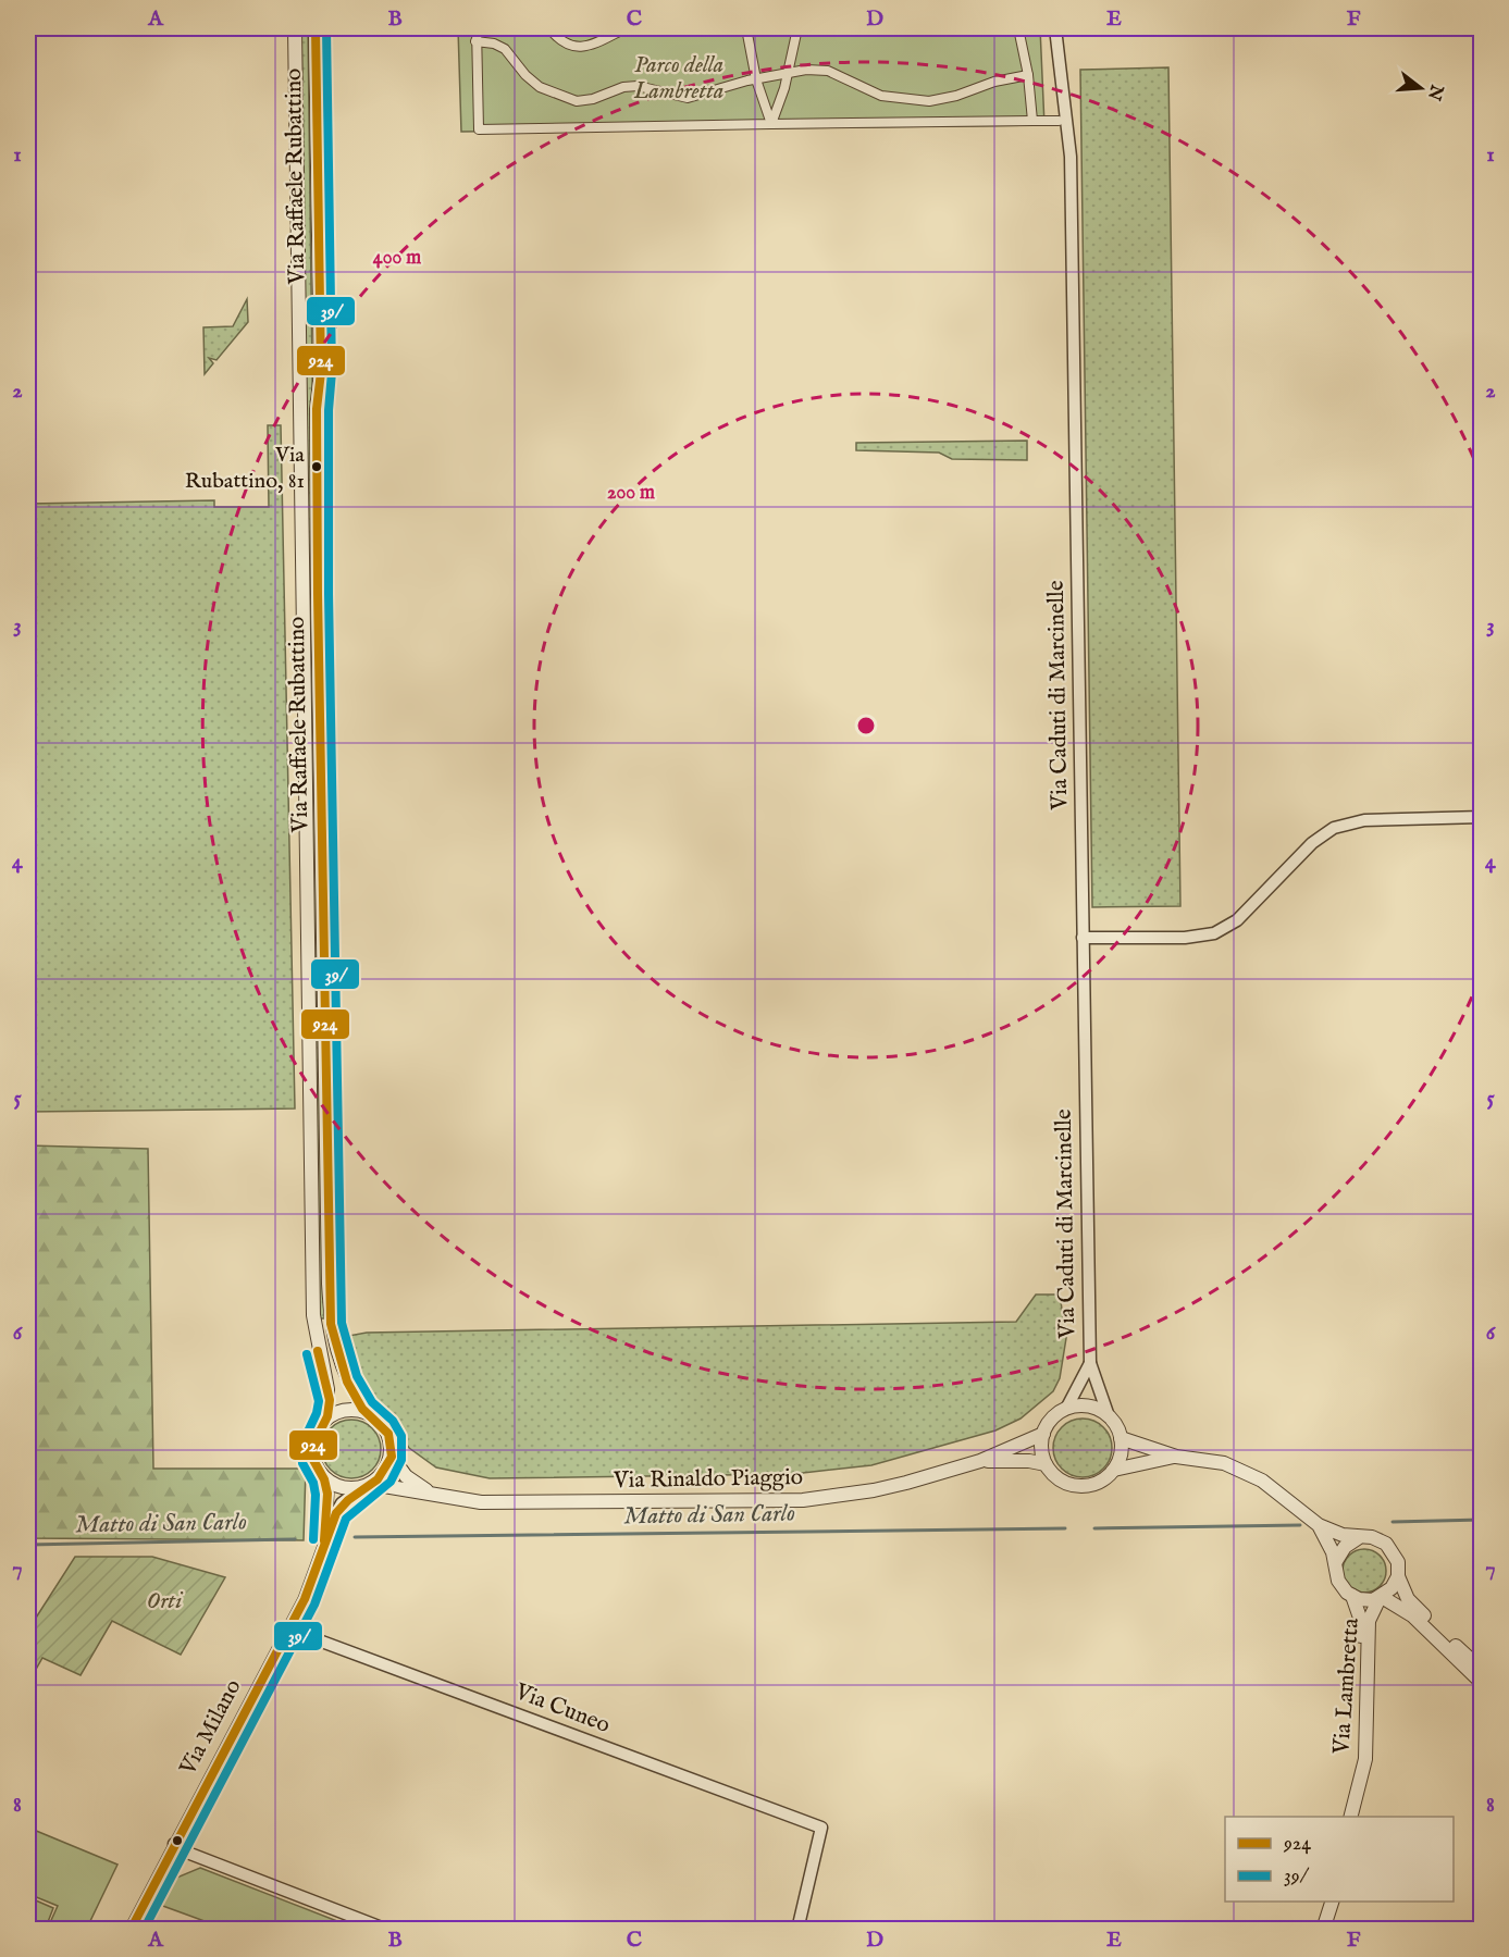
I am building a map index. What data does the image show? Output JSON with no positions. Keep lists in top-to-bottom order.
{
  "streets": {
    "street": [
      "Via Raffaele Rubattino",
      "Via Caduti di Marcinelle",
      "Via Rinaldo Piaggio",
      "Via Lambretta",
      "Via Cuneo",
      "Via Milano"
    ]
  },
  "crossings": [
    ["Via Raffaele Rubattino", "Via Rinaldo Piaggio"],
    ["Via Raffaele Rubattino", "Via Milano"],
    ["Via Caduti di Marcinelle", "Via Rinaldo Piaggio"],
    ["Via Rinaldo Piaggio", "Via Lambretta"],
    ["Via Rinaldo Piaggio", "Via Milano"],
    ["Via Cuneo", "Via Milano"]
  ],
  "water": ["Matto di San Carlo"],
  "parks": ["Parco della Lambretta", "Orti"],
  "places": ["Via Rubattino, 81"],
  "lines": ["transit line 924", "transit line 39/"],
  "legend": ["924", "39/"],
  "north": "right",
  "grid": {
    "columns": [
      "A",
      "B",
      "C",
      "D",
      "E",
      "F"
    ],
    "rows": [
      "1",
      "2",
      "3",
      "4",
      "5",
      "6",
      "7",
      "8"
    ]
  },
  "rings": ["400 m", "200 m"]
}
